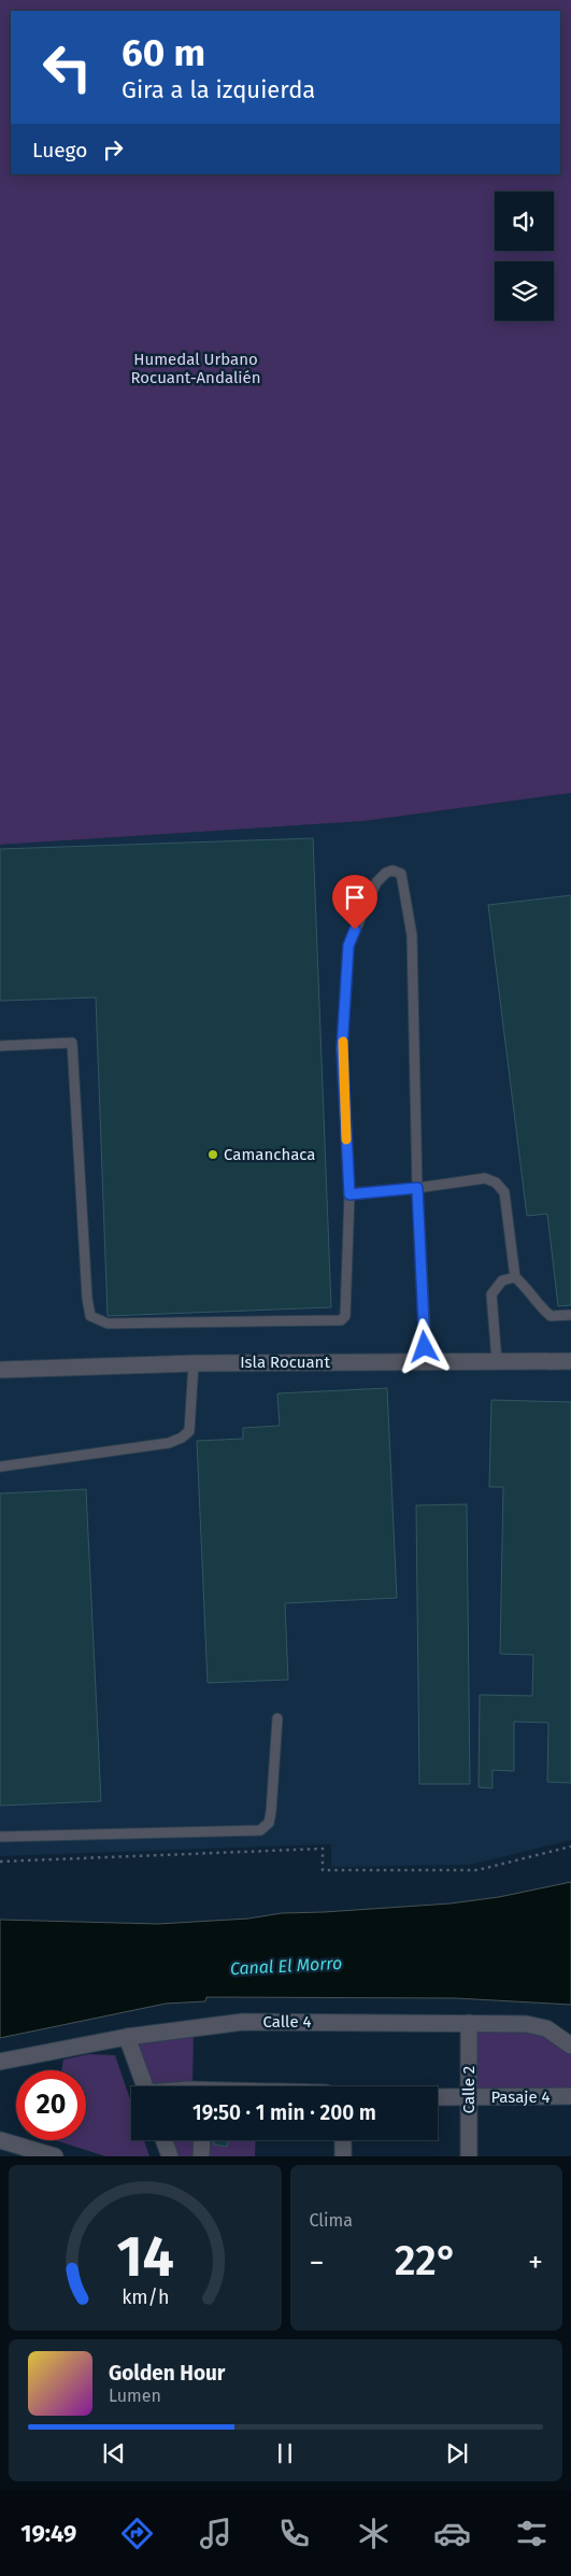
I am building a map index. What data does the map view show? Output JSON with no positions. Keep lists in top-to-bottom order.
{
  "streets": {
    "street": [
      "Isla Rocuant",
      "Calle 4",
      "Calle 2",
      "Pasaje 4"
    ]
  },
  "crossings": [
    ["Calle 4", "Calle 2"],
    ["Calle 2", "Pasaje 4"]
  ],
  "water": ["Canal El Morro"],
  "parks": ["Humedal Urbano Rocuant-Andalién"],
  "places": ["Camanchaca"],
  "page": {
    "turn": ["60 m", "Gira a la izquierda"],
    "then": "Luego",
    "limit": "20",
    "trip": "19:50 · 1 min · 200 m",
    "tile": "Clima",
    "heat": ["−", "22°", "+"],
    "song": ["Golden Hour", "Lumen"],
    "tabs": "19:49",
    "gauge": ["14", "km/h"]
  }
}
